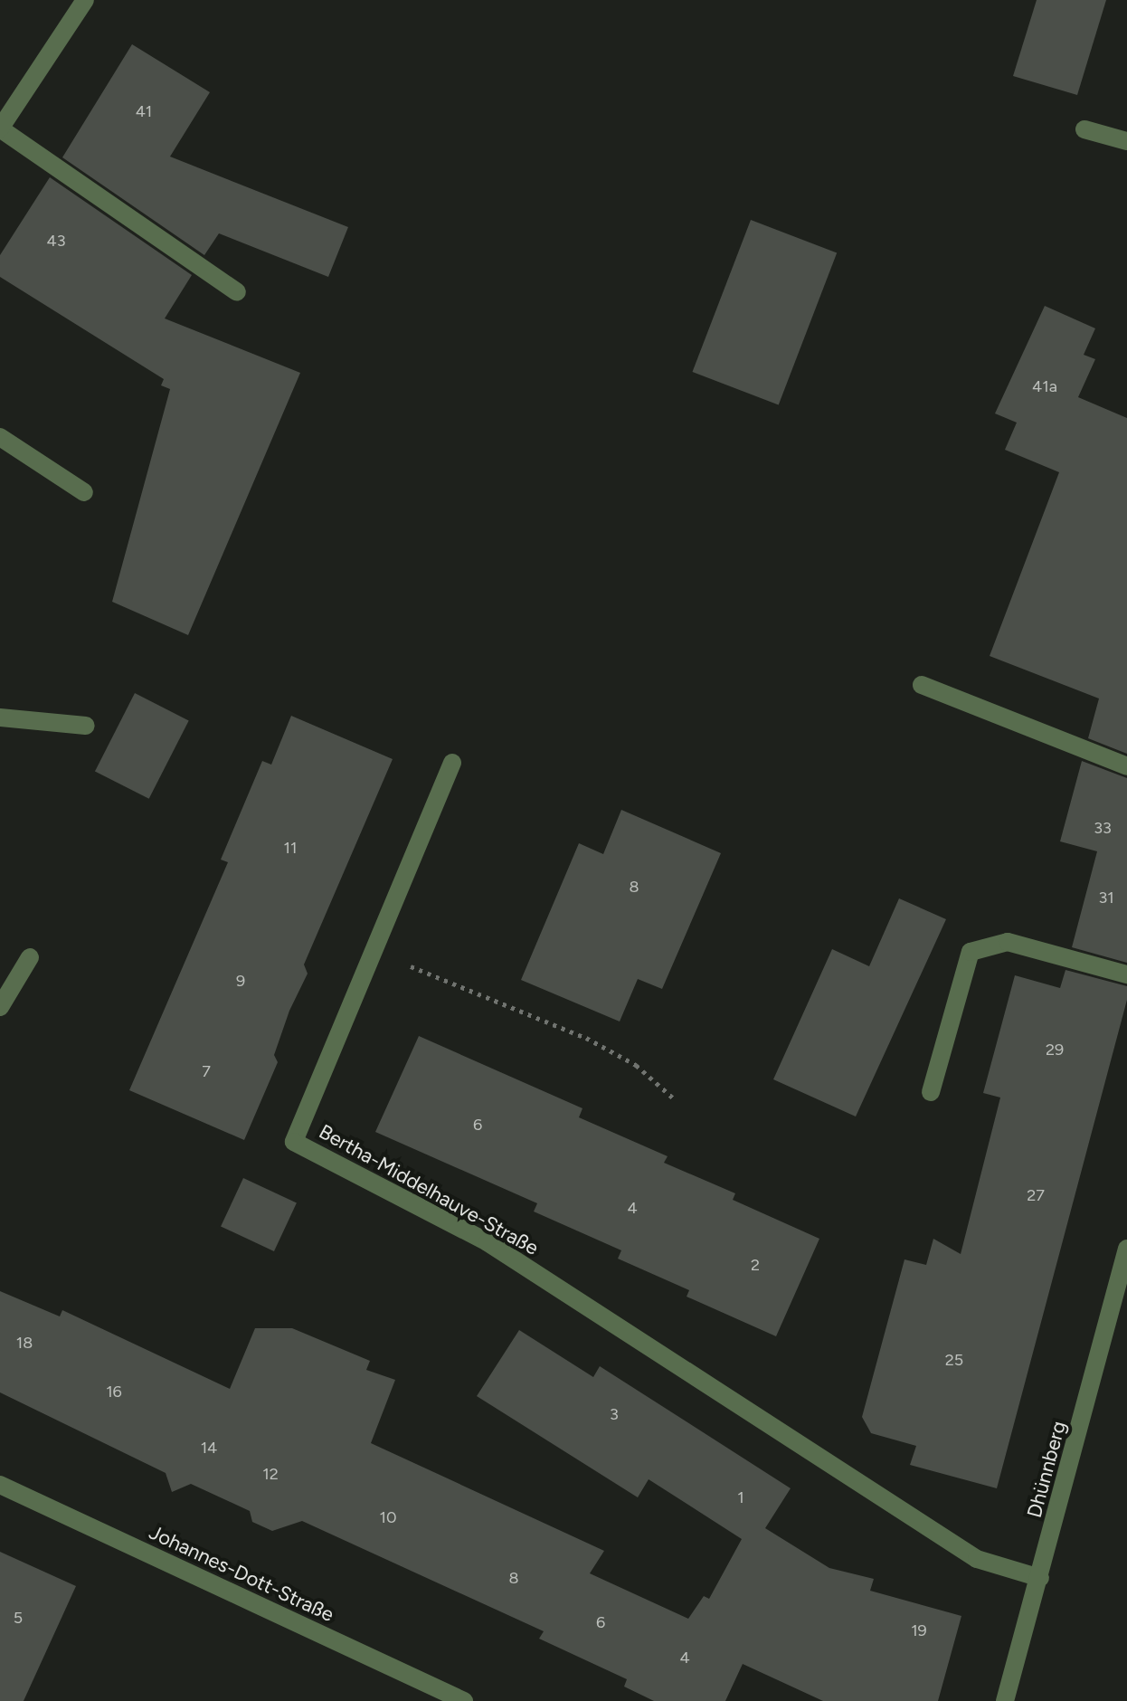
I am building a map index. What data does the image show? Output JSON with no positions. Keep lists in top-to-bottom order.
{
  "streets": {
    "street": ["Bertha-Middelhauve-Straße", "Dhünnberg", "Johannes-Dott-Straße"]
  },
  "crossings": [
    ["Bertha-Middelhauve-Straße", "Dhünnberg"]
  ],
  "house_numbers": [
    "41",
    "43",
    "41a",
    "33",
    "11",
    "8",
    "31",
    "9",
    "29",
    "7",
    "6",
    "27",
    "4",
    "2",
    "18",
    "25",
    "16",
    "3",
    "14",
    "12",
    "1",
    "10",
    "8",
    "5",
    "6",
    "19",
    "4"
  ]
}
